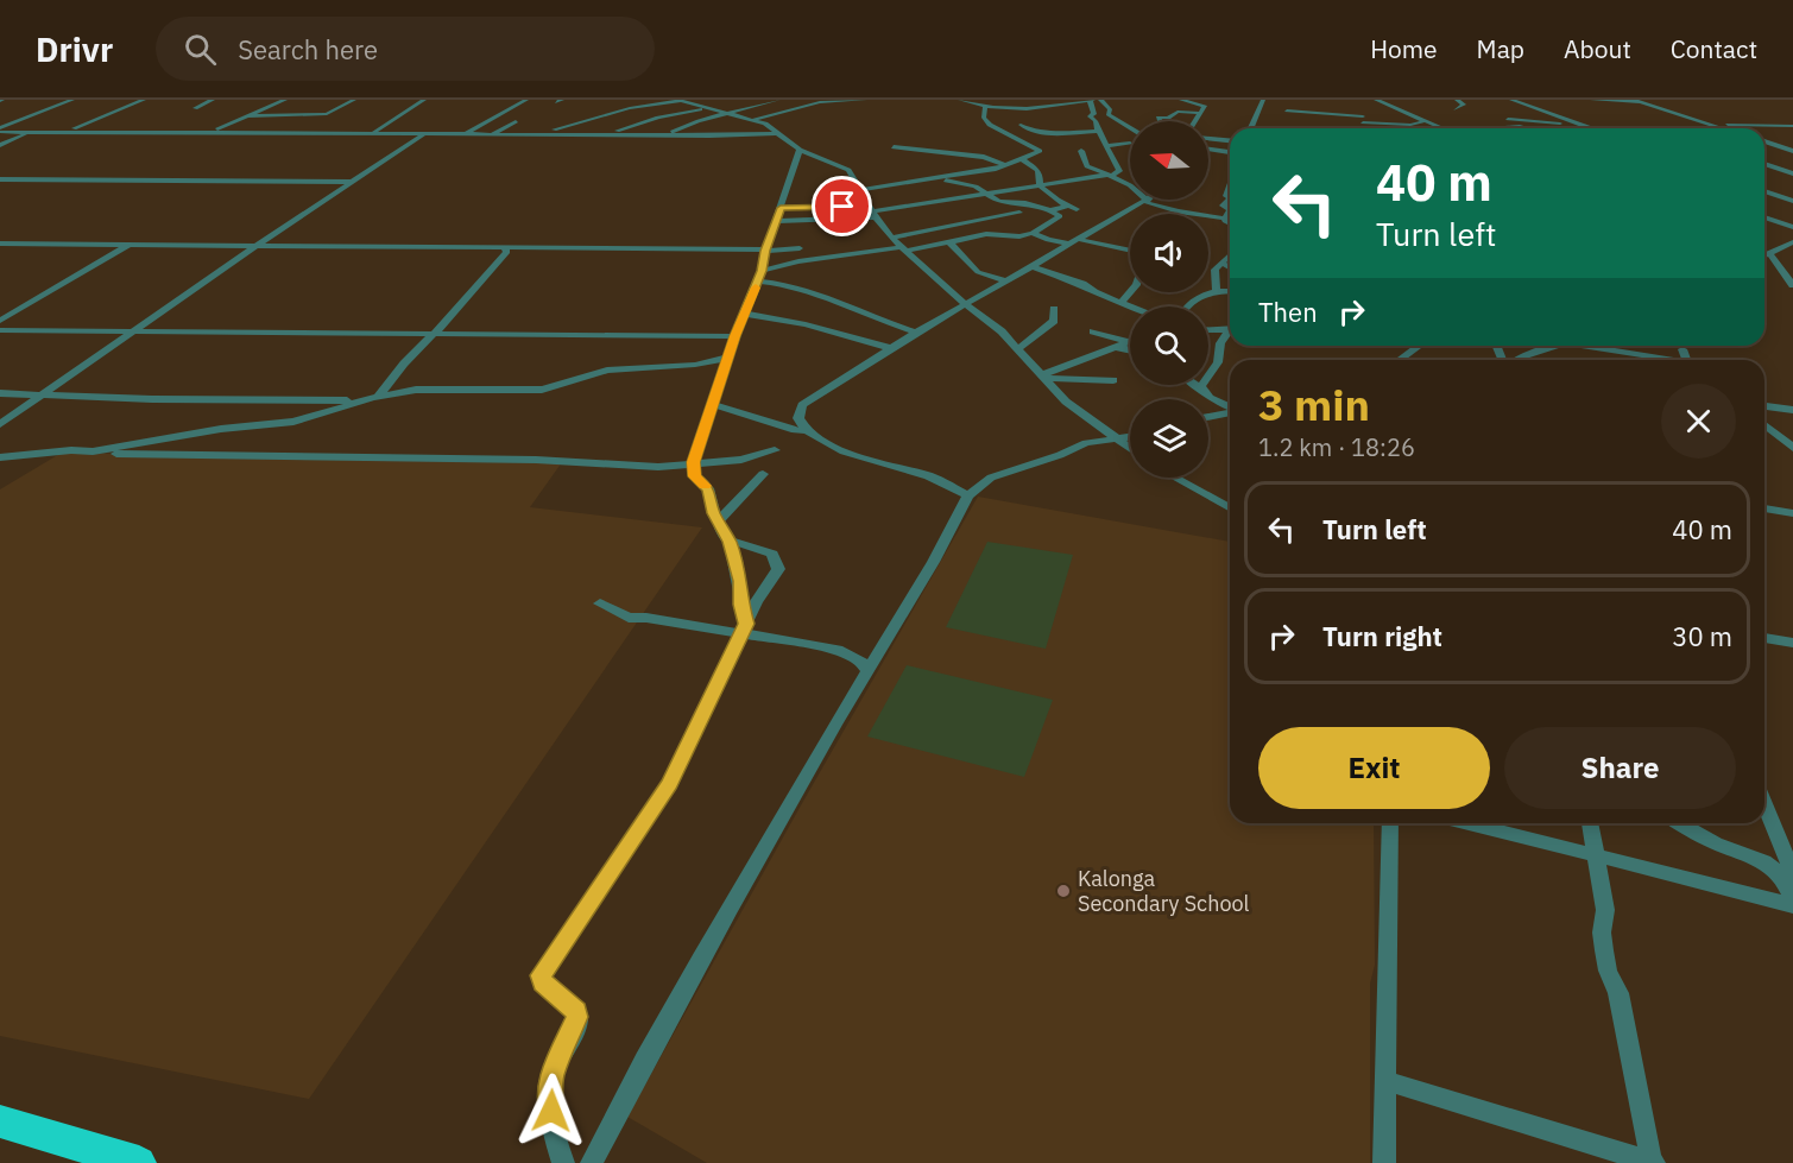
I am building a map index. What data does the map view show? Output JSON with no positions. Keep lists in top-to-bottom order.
{
  "places": ["Kalonga Secondary School"],
  "north": "left",
  "page": {
    "header": "Drivr",
    "search": "Search here",
    "nav": [
      "Home",
      "Map",
      "About",
      "Contact"
    ],
    "turn": ["40 m", "Turn left"],
    "then": "Then",
    "heading": ["3 min", "1.2 km · 18:26"],
    "list": [
      {
        "name": "Turn left",
        "value": "40 m"
      },
      {
        "name": "Turn right",
        "value": "30 m"
      }
    ],
    "buttons": ["Exit", "Share"]
  }
}
